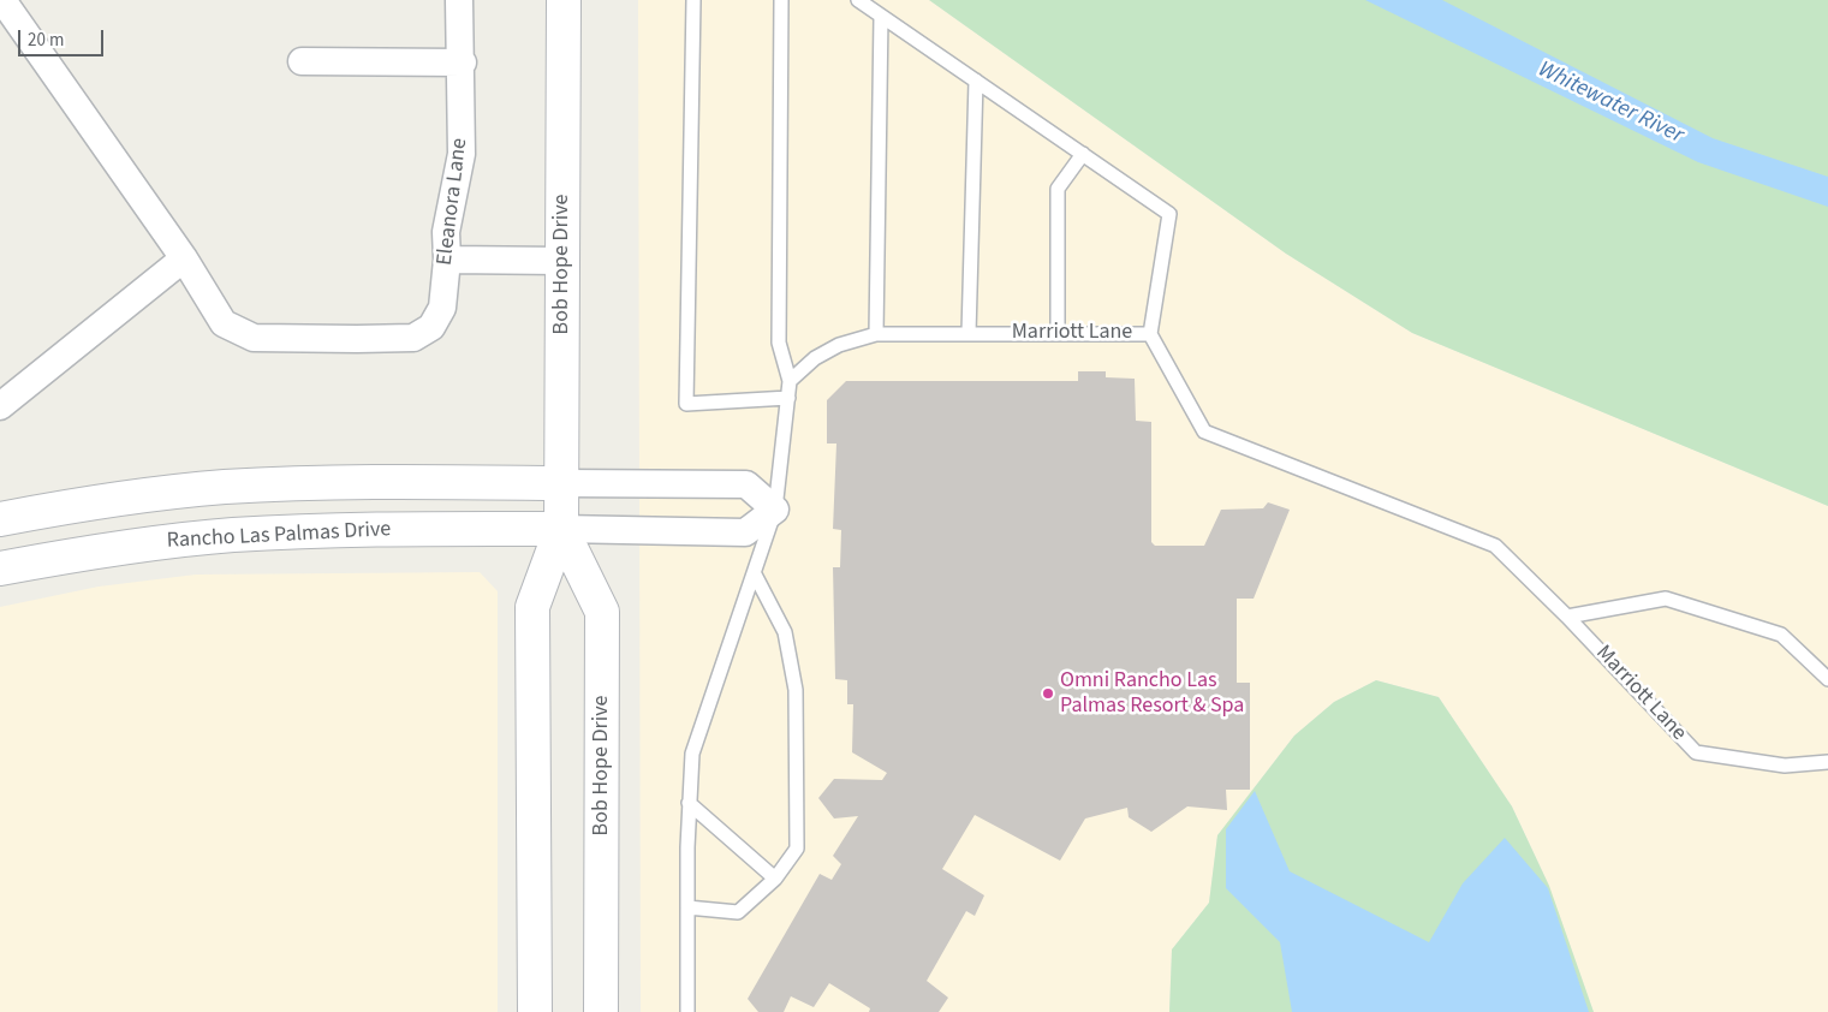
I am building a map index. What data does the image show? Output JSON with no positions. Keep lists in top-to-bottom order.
{
  "streets": {
    "main road": ["Bob Hope Drive", "Rancho Las Palmas Drive"],
    "street": ["Eleanora Lane"],
    "lane": ["Marriott Lane"]
  },
  "crossings": [
    ["Bob Hope Drive", "Rancho Las Palmas Drive"]
  ],
  "water": ["Whitewater River"],
  "places": ["Omni Rancho Las Palmas Resort & Spa"],
  "scale_bar": "20 m"
}
